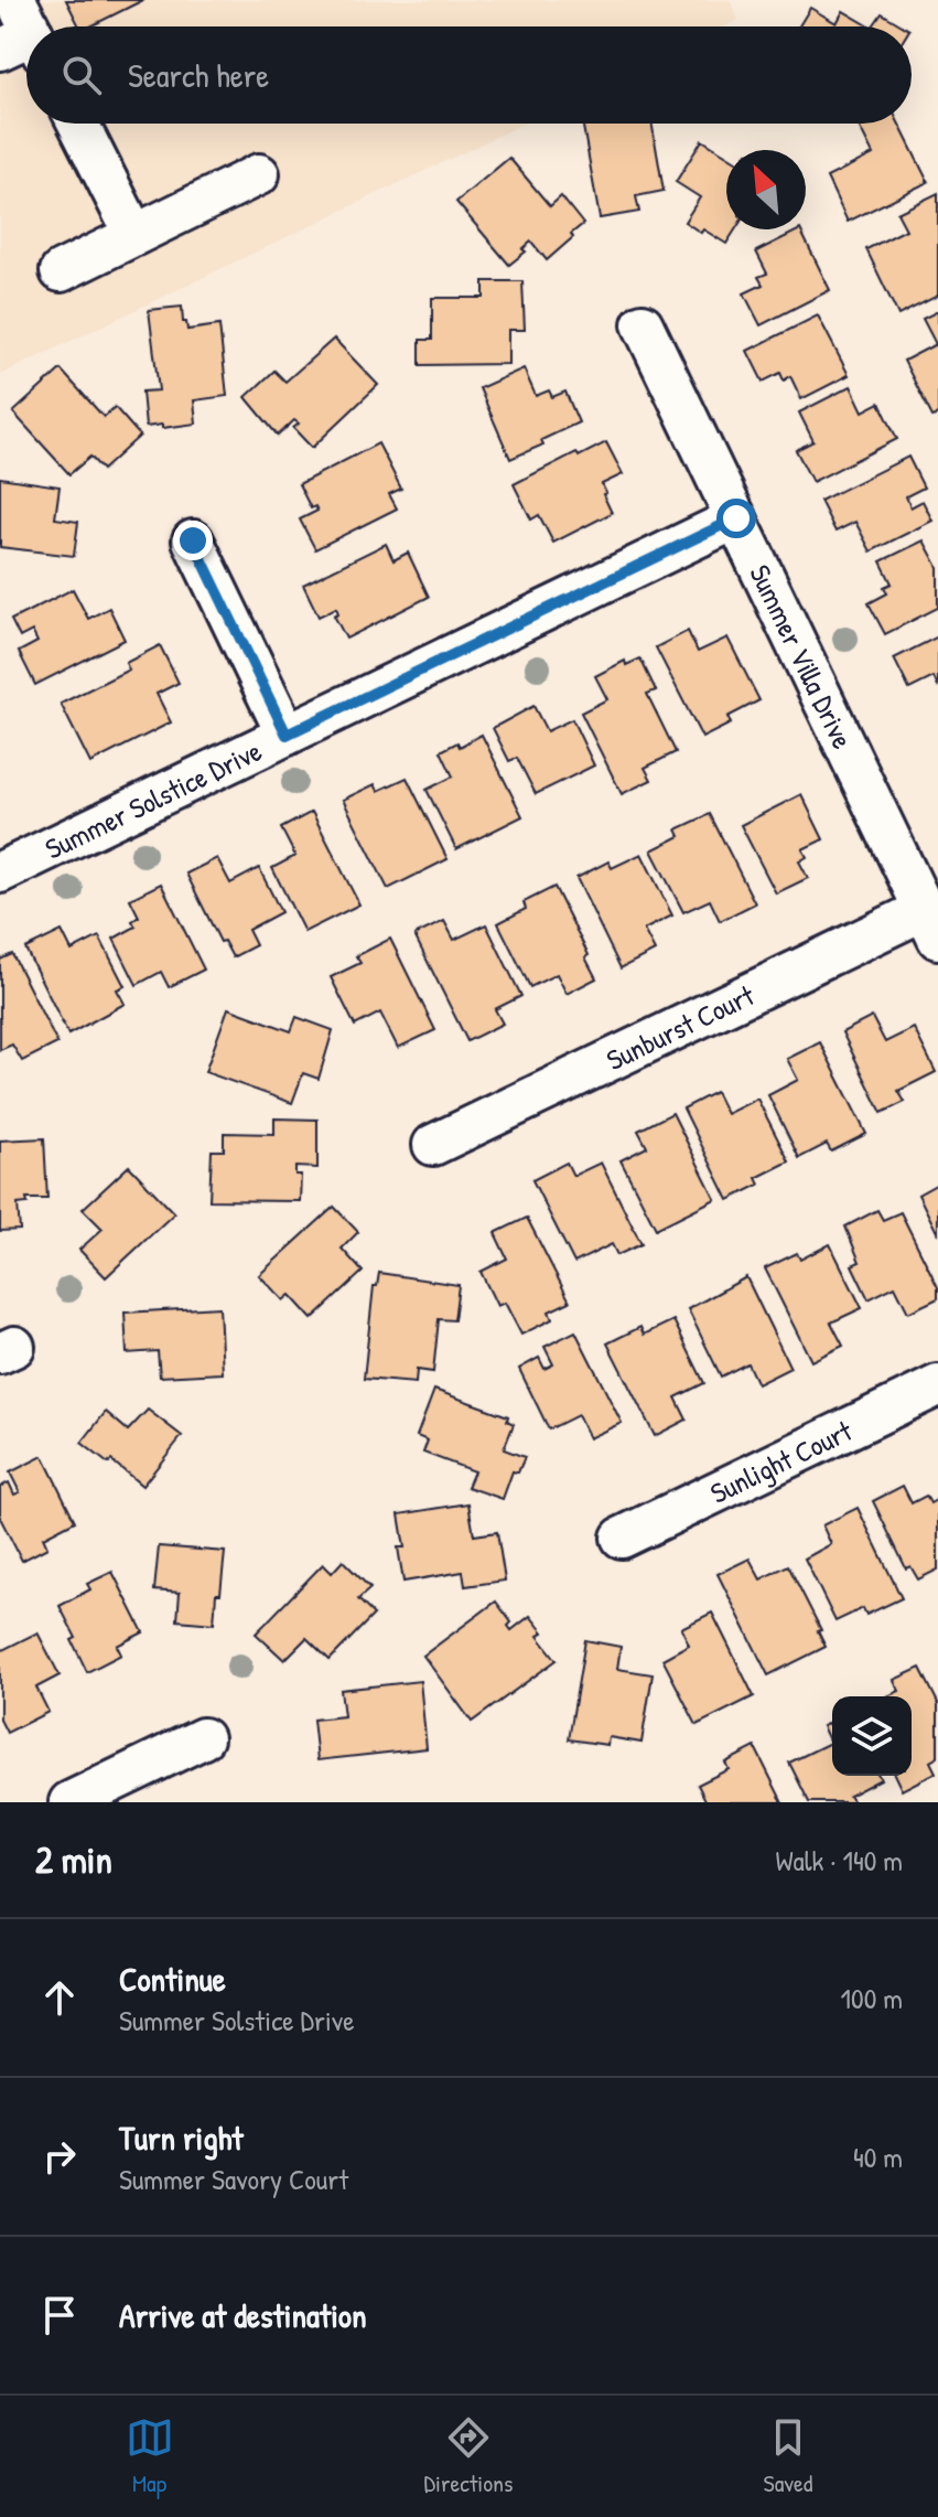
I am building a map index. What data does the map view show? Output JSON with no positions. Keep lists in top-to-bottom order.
{
  "streets": {
    "street": [
      "Summer Villa Drive",
      "Summer Solstice Drive",
      "Sunburst Court",
      "Sunlight Court"
    ]
  },
  "crossings": [
    ["Summer Villa Drive", "Summer Solstice Drive"],
    ["Summer Villa Drive", "Sunburst Court"]
  ],
  "north": "top left",
  "page": {
    "search": "Search here",
    "heading": ["2 min", "Walk · 140 m"],
    "list": [
      ["Continue", "Summer Solstice Drive", "100 m"],
      ["Turn right", "Summer Savory Court", "40 m"],
      "Arrive at destination"
    ],
    "nav": ["Map", "Directions", "Saved"]
  }
}
